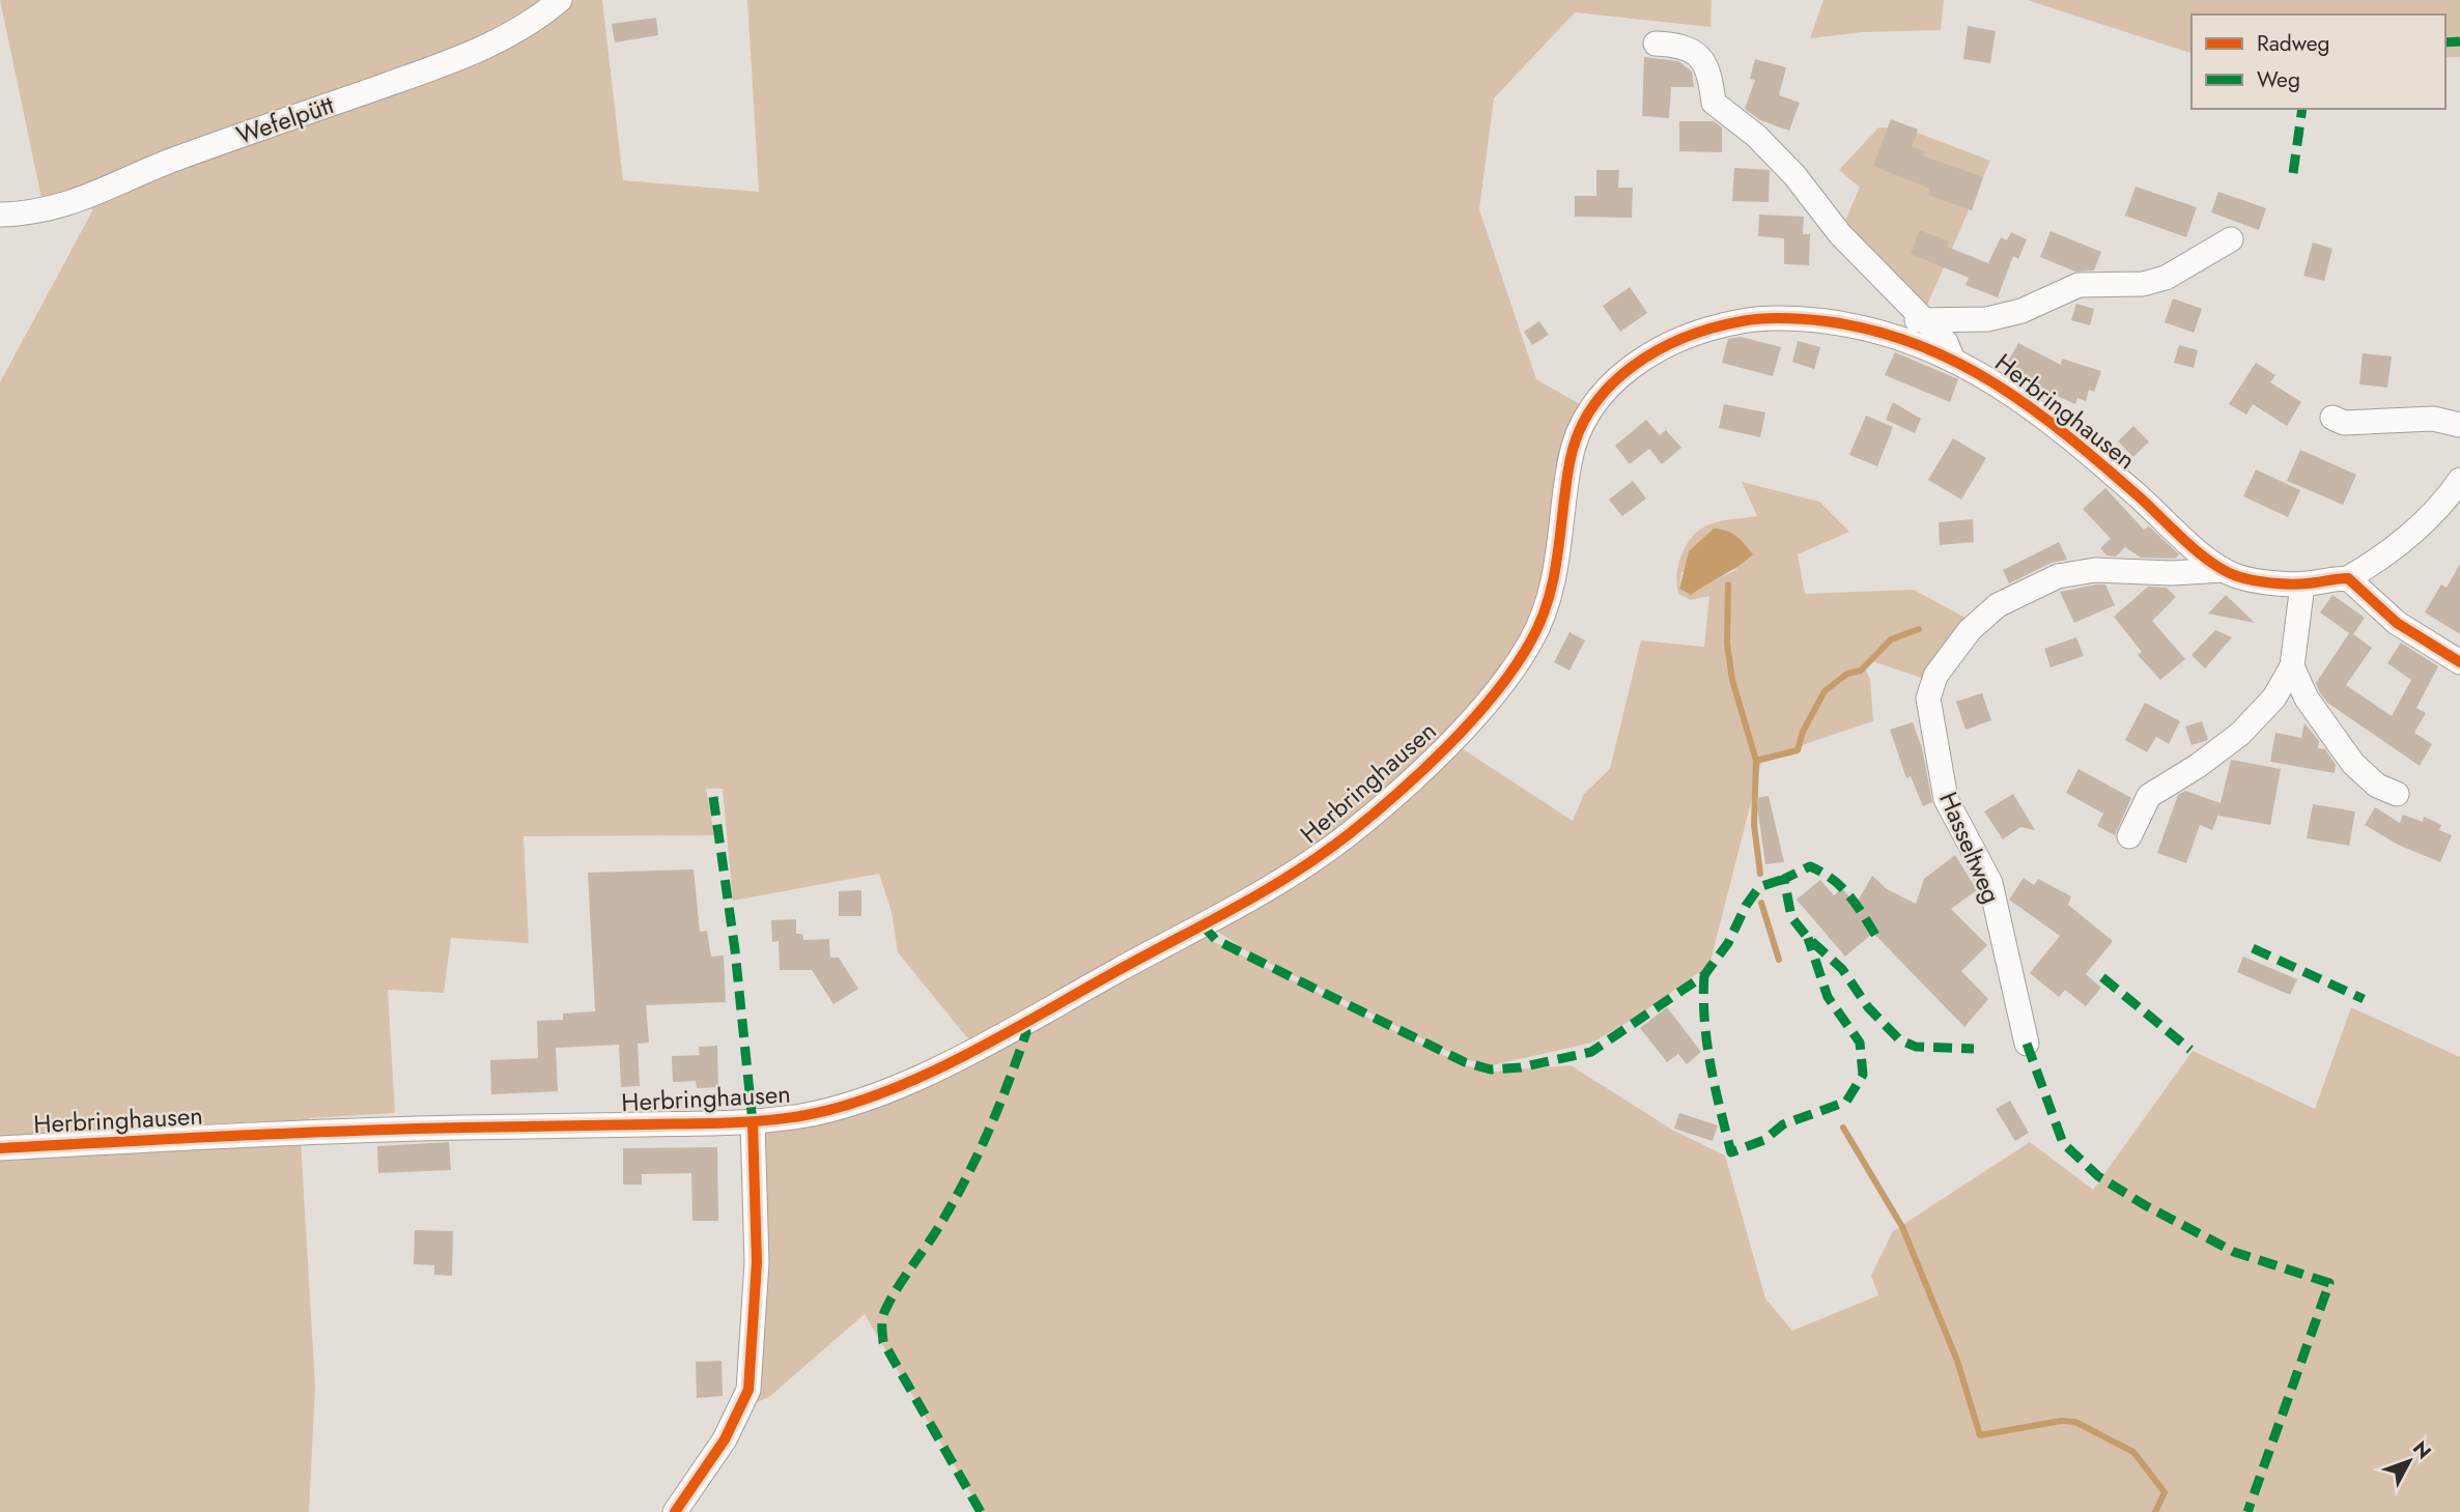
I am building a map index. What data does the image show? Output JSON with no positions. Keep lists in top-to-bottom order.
{
  "streets": {
    "street": ["Wefelpütt", "Herbringhausen", "Hasseltweg"]
  },
  "crossings": [
    ["Herbringhausen", "Hasseltweg"]
  ],
  "legend": ["Radweg", "Weg"],
  "north": "top right"
}
